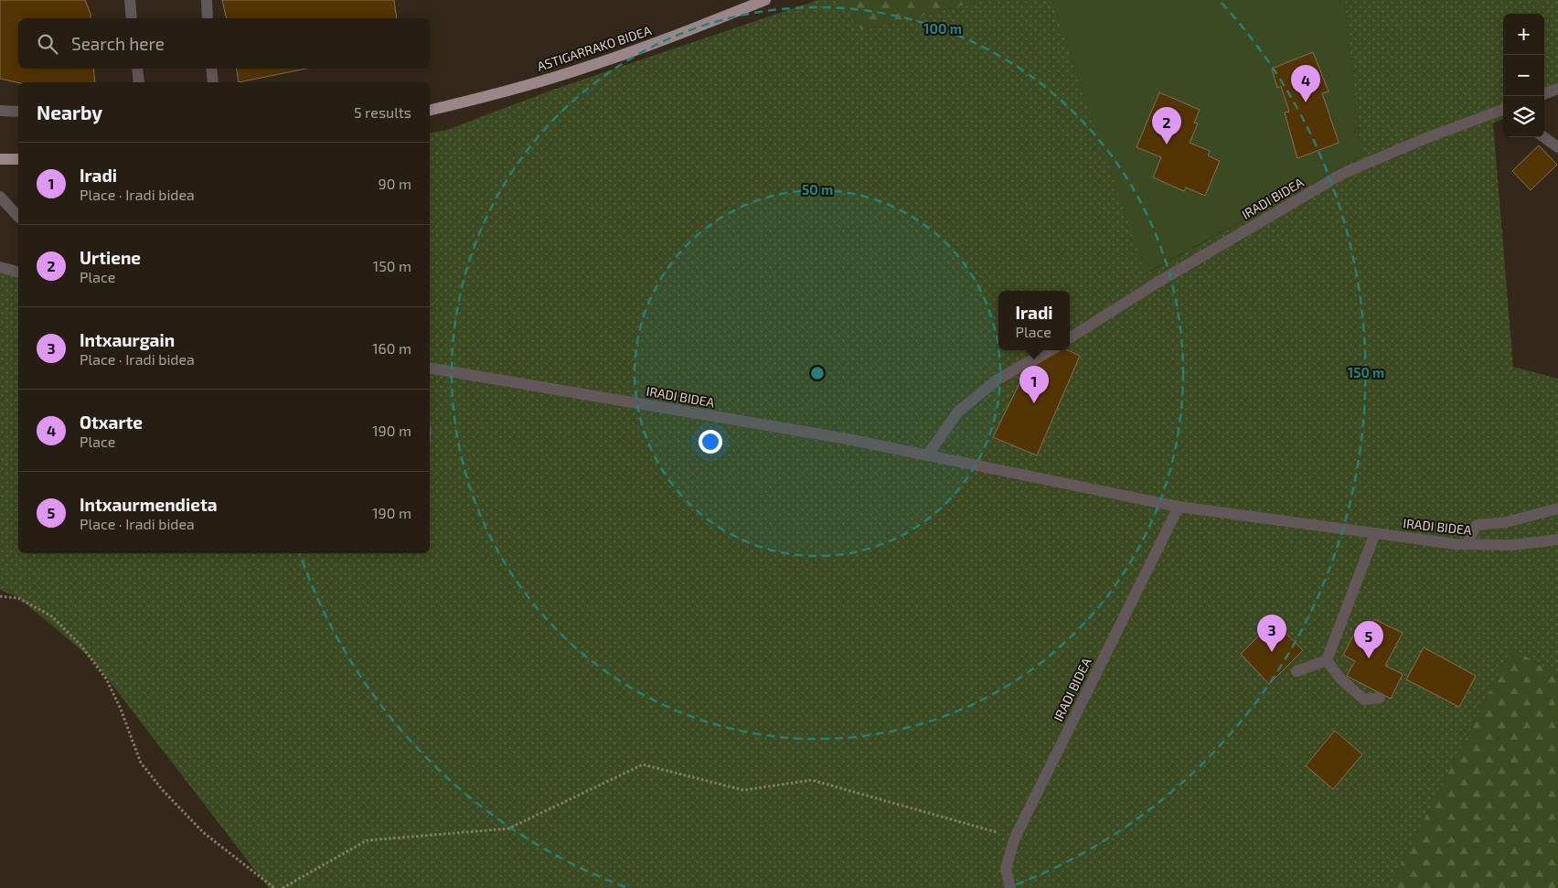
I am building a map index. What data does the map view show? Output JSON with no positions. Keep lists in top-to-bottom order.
{
  "streets": {
    "main road": ["ASTIGARRAKO BIDEA"],
    "street": ["IRADI BIDEA"]
  },
  "page": {
    "map_buttons": ["+", "−"],
    "search": "Search here",
    "pins": [
      "4",
      "2",
      "1",
      "3",
      "5"
    ],
    "heading": ["Nearby", "5 results"],
    "list": [
      {
        "mark": "1",
        "name": "Iradi",
        "note": "Place · Iradi bidea",
        "value": "90 m"
      },
      {
        "mark": "2",
        "name": "Urtiene",
        "note": "Place",
        "value": "150 m"
      },
      {
        "mark": "3",
        "name": "Intxaurgain",
        "note": "Place · Iradi bidea",
        "value": "160 m"
      },
      {
        "mark": "4",
        "name": "Otxarte",
        "note": "Place",
        "value": "190 m"
      },
      {
        "mark": "5",
        "name": "Intxaurmendieta",
        "note": "Place · Iradi bidea",
        "value": "190 m"
      }
    ],
    "popup": ["Iradi", "Place"]
  },
  "rings": ["100 m", "50 m", "150 m"]
}
